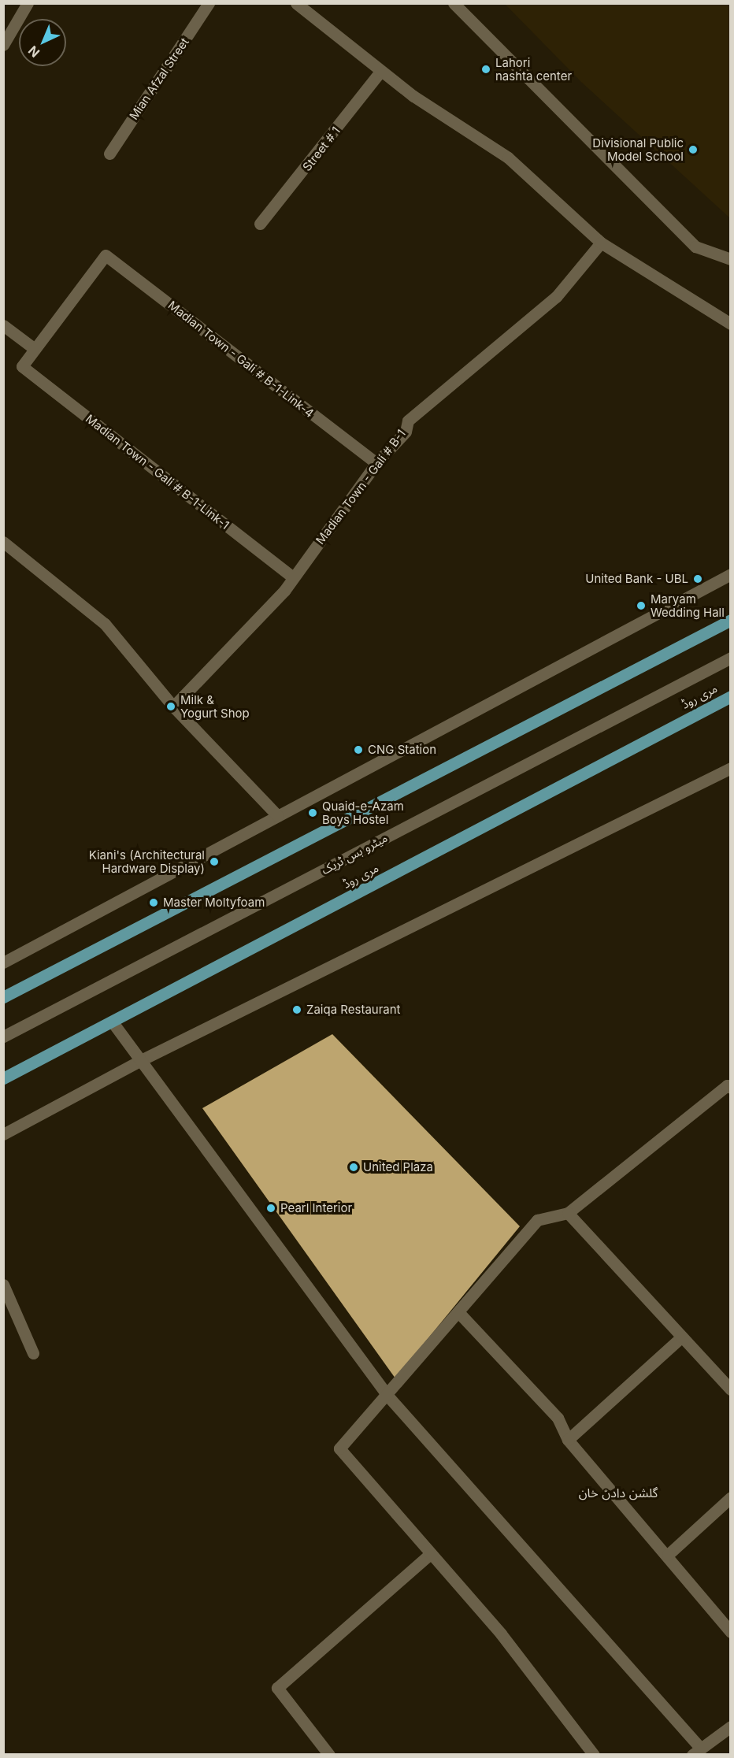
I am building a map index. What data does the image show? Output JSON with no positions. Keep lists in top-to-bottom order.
{
  "streets": {
    "main road": ["مری روڈ"],
    "street": [
      "Mian Afzal Street",
      "Street # 1",
      "Madian Town - Gali # B-1-Link-4",
      "Madian Town - Gali # B-1-Link-1",
      "Madian Town - Gali # B-1",
      "میٹرو بس ٹریک"
    ]
  },
  "crossings": [
    ["Madian Town - Gali # B-1-Link-4", "Madian Town - Gali # B-1-Link-1"],
    ["Madian Town - Gali # B-1-Link-4", "Madian Town - Gali # B-1"],
    ["Madian Town - Gali # B-1-Link-1", "Madian Town - Gali # B-1"]
  ],
  "districts": ["گلشن دادن خان"],
  "places": [
    "Lahori nashta center",
    "Divisional Public Model School",
    "United Bank - UBL",
    "Maryam Wedding Hall",
    "Milk & Yogurt Shop",
    "CNG Station",
    "Quaid-e-Azam Boys Hostel",
    "Kiani's (Architectural Hardware Display)",
    "Master Moltyfoam",
    "Zaiqa Restaurant",
    "United Plaza",
    "Pearl Interior"
  ],
  "north": "bottom left"
}
